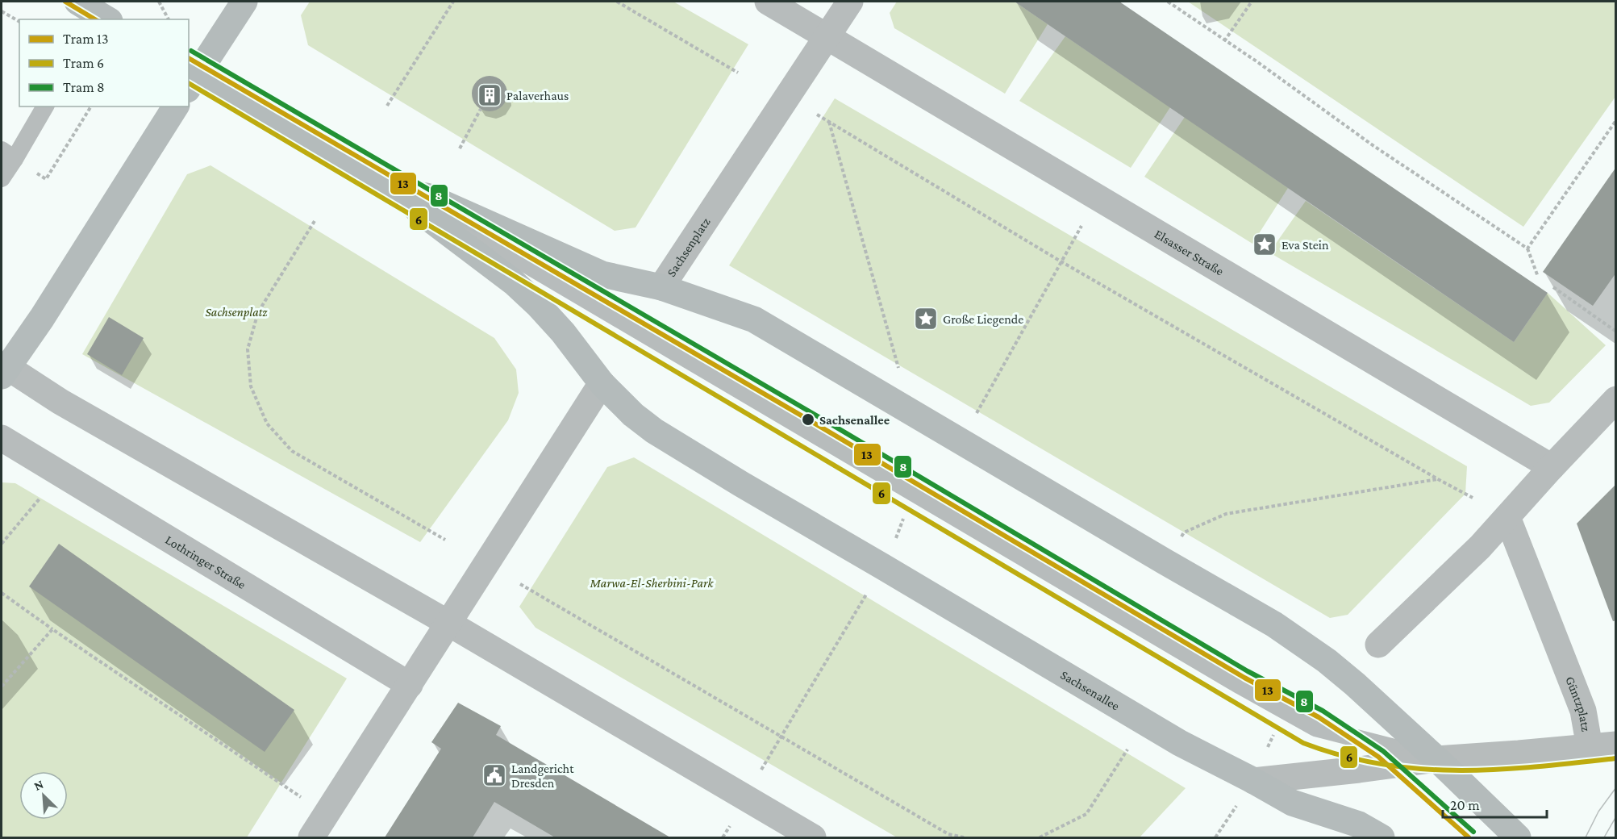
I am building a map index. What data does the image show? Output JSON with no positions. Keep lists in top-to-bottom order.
{
  "streets": {
    "main road": ["Sachsenplatz", "Sachsenallee"],
    "street": ["Elsasser Straße", "Lothringer Straße", "Güntzplatz"]
  },
  "crossings": [
    ["Sachsenplatz", "Elsasser Straße"],
    ["Sachsenplatz", "Sachsenallee"],
    ["Sachsenallee", "Güntzplatz"]
  ],
  "parks": ["Sachsenplatz", "Marwa-El-Sherbini-Park"],
  "places": {
    "building": ["Palaverhaus"],
    "place": ["Eva Stein", "Große Liegende"],
    "other": ["Sachsenallee"],
    "public building": ["Landgericht Dresden"]
  },
  "lines": ["tram line 13", "tram line 8", "tram line 6"],
  "legend": ["Tram 13", "Tram 6", "Tram 8"],
  "scale_bar": "20 m",
  "north": "top left"
}
